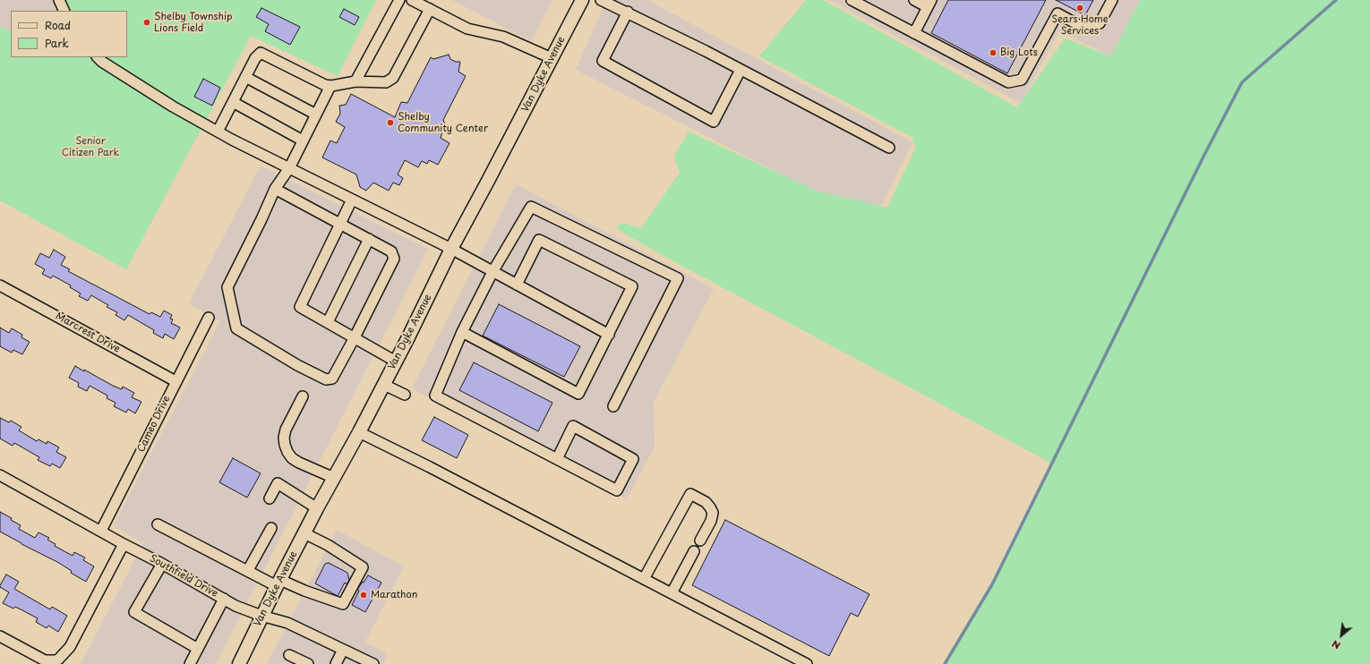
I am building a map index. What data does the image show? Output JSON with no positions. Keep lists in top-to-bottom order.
{
  "streets": {
    "main road": ["Van Dyke Avenue"],
    "street": ["Marcrest Drive", "Cameo Drive", "Southfield Drive"]
  },
  "crossings": [
    ["Van Dyke Avenue", "Southfield Drive"],
    ["Marcrest Drive", "Cameo Drive"],
    ["Cameo Drive", "Southfield Drive"]
  ],
  "parks": ["Senior Citizen Park"],
  "places": [
    "Sears Home Services",
    "Shelby Township Lions Field",
    "Big Lots",
    "Shelby Community Center",
    "Marathon"
  ],
  "legend": ["Road", "Park"],
  "north": "bottom left"
}
